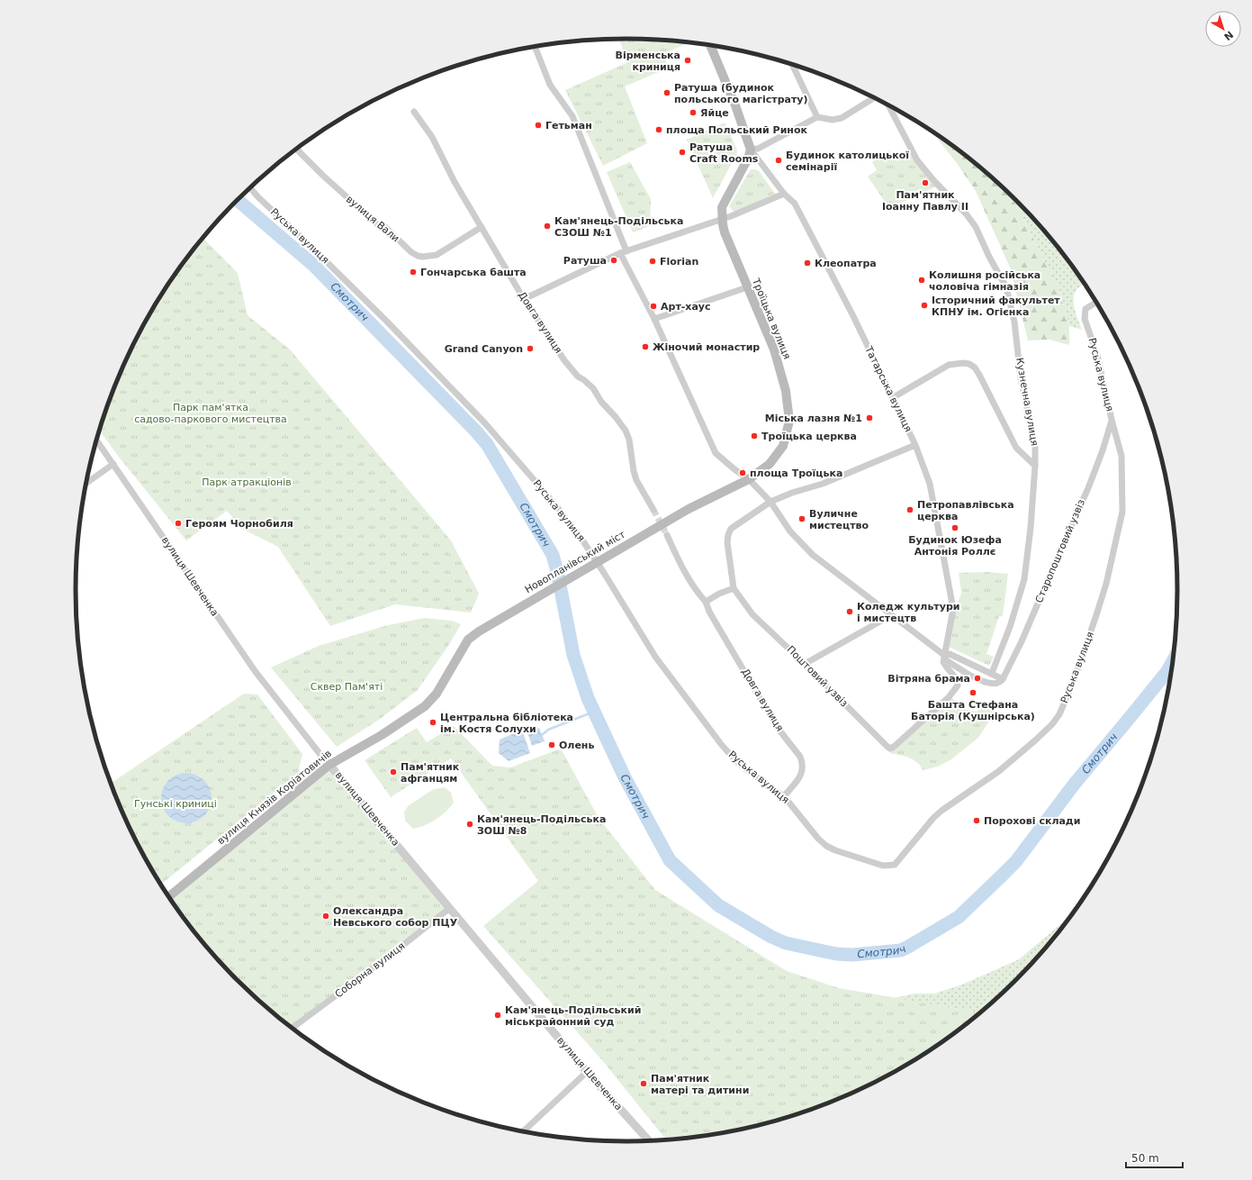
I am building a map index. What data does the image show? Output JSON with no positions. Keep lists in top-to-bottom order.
{
  "streets": {
    "main road": ["Троїцька вулиця", "Новопланівський міст", "вулиця Князів Коріатовичів"],
    "street": [
      "вулиця Вали",
      "Руська вулиця",
      "Довга вулиця",
      "Татарська вулиця",
      "Кузнечна вулиця",
      "Старопоштовий узвіз",
      "вулиця Шевченка",
      "Поштовий узвіз",
      "Соборна вулиця"
    ]
  },
  "crossings": [
    ["вулиця Вали", "Довга вулиця"],
    ["Руська вулиця", "Довга вулиця"],
    ["Руська вулиця", "Старопоштовий узвіз"],
    ["Троїцька вулиця", "Новопланівський міст"],
    ["Татарська вулиця", "Поштовий узвіз"],
    ["Новопланівський міст", "вулиця Князів Коріатовичів"],
    ["вулиця Шевченка", "вулиця Князів Коріатовичів"],
    ["вулиця Шевченка", "Соборна вулиця"]
  ],
  "water": ["Смотрич"],
  "parks": [
    "Парк пам'ятка садово-паркового мистецтва",
    "Парк атракціонів",
    "Сквер Пам'яті",
    "Гунські криниці"
  ],
  "places": [
    "Вірменська криниця",
    "Ратуша (будинок польського магістрату)",
    "Яйце",
    "Гетьман",
    "площа Польський Ринок",
    "Ратуша Craft Rooms",
    "Будинок католицької семінарії",
    "Пам'ятник Iоанну Павлу II",
    "Кам'янець-Подільська СЗОШ №1",
    "Ратуша",
    "Florian",
    "Клеопатра",
    "Гончарська башта",
    "Колишня російська чоловіча гімназія",
    "Історичний факультет КПНУ ім. Огієнка",
    "Арт-хаус",
    "Жіночий монастир",
    "Grand Canyon",
    "Міська лазня №1",
    "Троїцька церква",
    "площа Троїцька",
    "Петропавлівська церква",
    "Вуличне мистецтво",
    "Героям Чорнобиля",
    "Будинок Юзефа Антонія Роллє",
    "Коледж культури і мистецтв",
    "Вітряна брама",
    "Башта Стефана Баторія (Кушнірська)",
    "Центральна бібліотека ім. Костя Солухи",
    "Олень",
    "Пам'ятник афганцям",
    "Порохові склади",
    "Кам'янець-Подільська ЗОШ №8",
    "Олександра Невського собор ПЦУ",
    "Кам'янець-Подільський міськрайонний суд",
    "Пам'ятник матері та дитини"
  ],
  "scale_bar": "50 m",
  "north": "bottom right"
}
